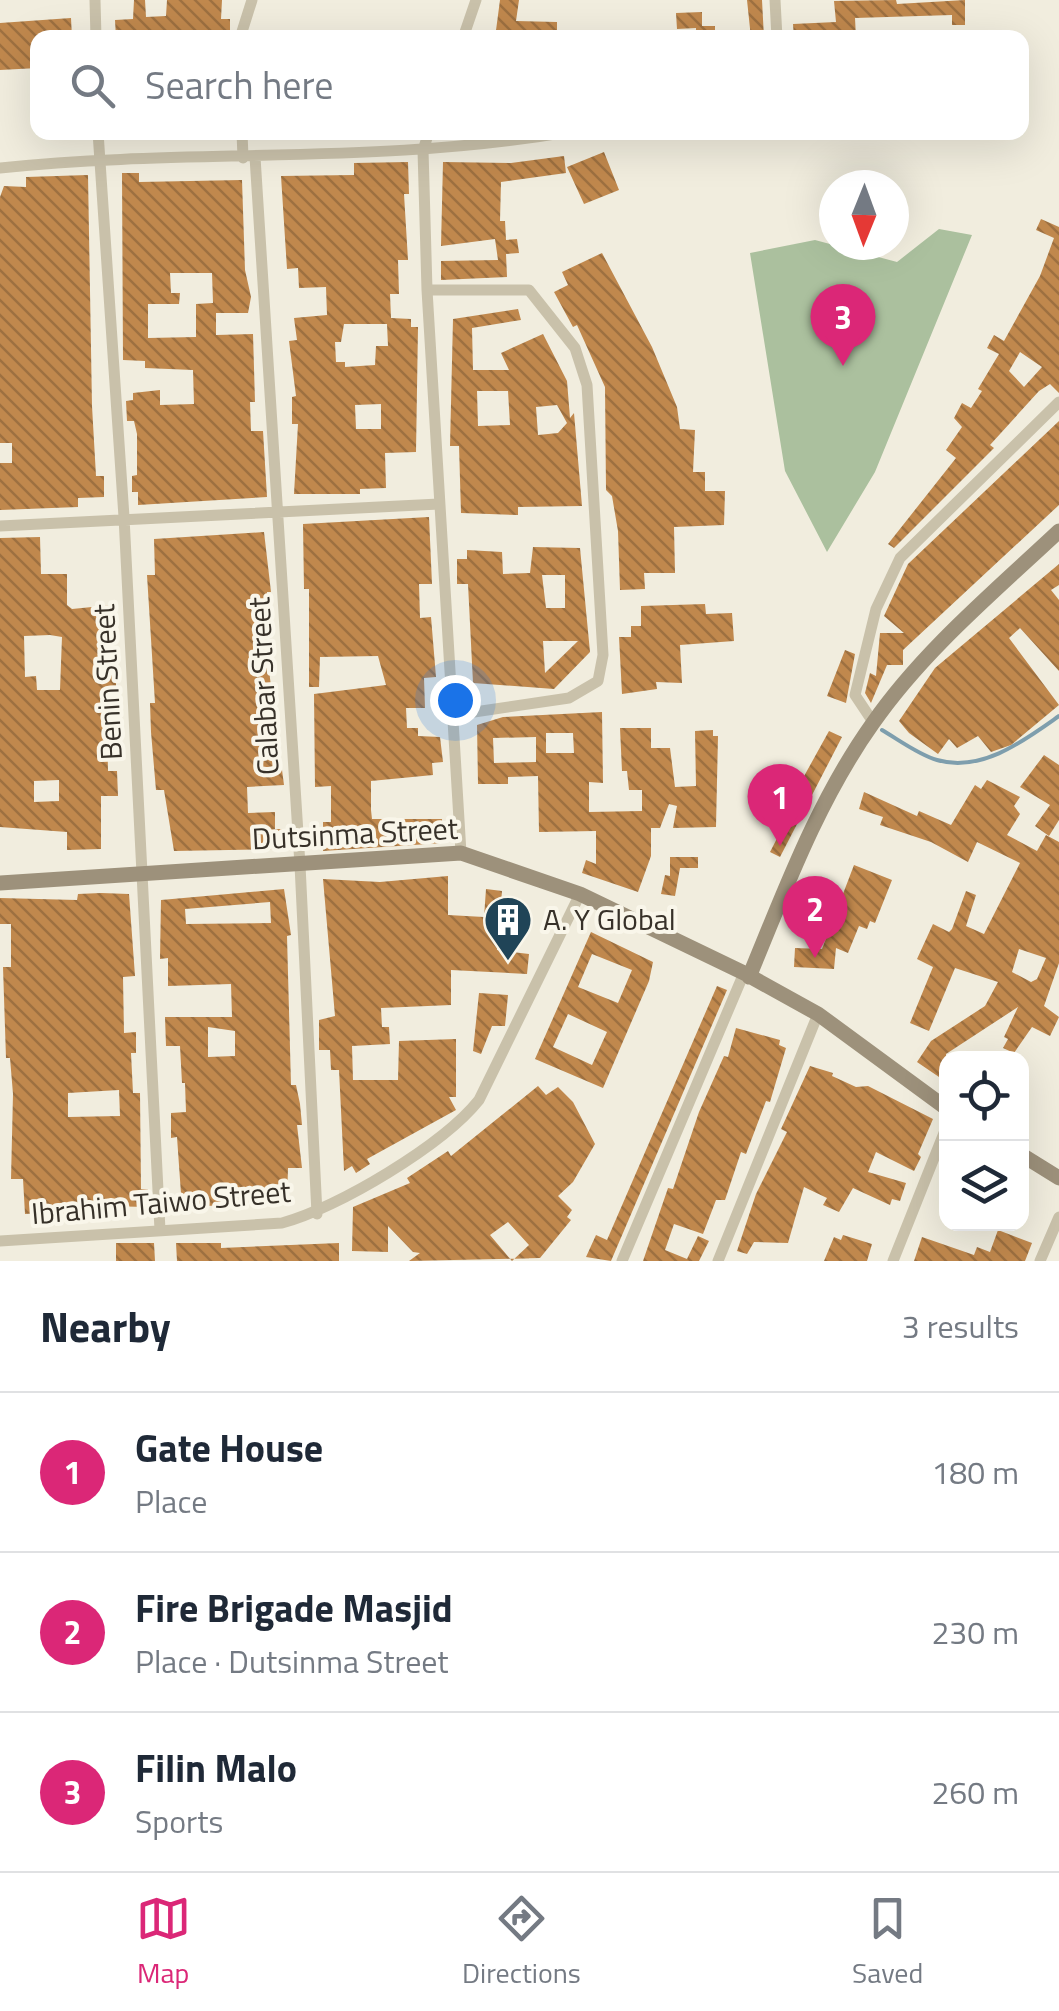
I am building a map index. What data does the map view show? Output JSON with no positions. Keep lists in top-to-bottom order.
{
  "streets": {
    "street": [
      "Benin Street",
      "Calabar Street",
      "Dutsinma Street",
      "Ibrahim Taiwo Street"
    ]
  },
  "crossings": [
    ["Benin Street", "Dutsinma Street"],
    ["Benin Street", "Ibrahim Taiwo Street"],
    ["Calabar Street", "Dutsinma Street"],
    ["Calabar Street", "Ibrahim Taiwo Street"],
    ["Dutsinma Street", "Ibrahim Taiwo Street"]
  ],
  "places": {
    "building": ["A. Y Global"]
  },
  "north": "bottom",
  "page": {
    "search": "Search here",
    "pins": ["3", "1", "2"],
    "heading": ["Nearby", "3 results"],
    "list": [
      {
        "mark": "1",
        "name": "Gate House",
        "note": "Place",
        "value": "180 m"
      },
      {
        "mark": "2",
        "name": "Fire Brigade Masjid",
        "note": "Place · Dutsinma Street",
        "value": "230 m"
      },
      {
        "mark": "3",
        "name": "Filin Malo",
        "note": "Sports",
        "value": "260 m"
      }
    ],
    "nav": ["Map", "Directions", "Saved"]
  }
}
